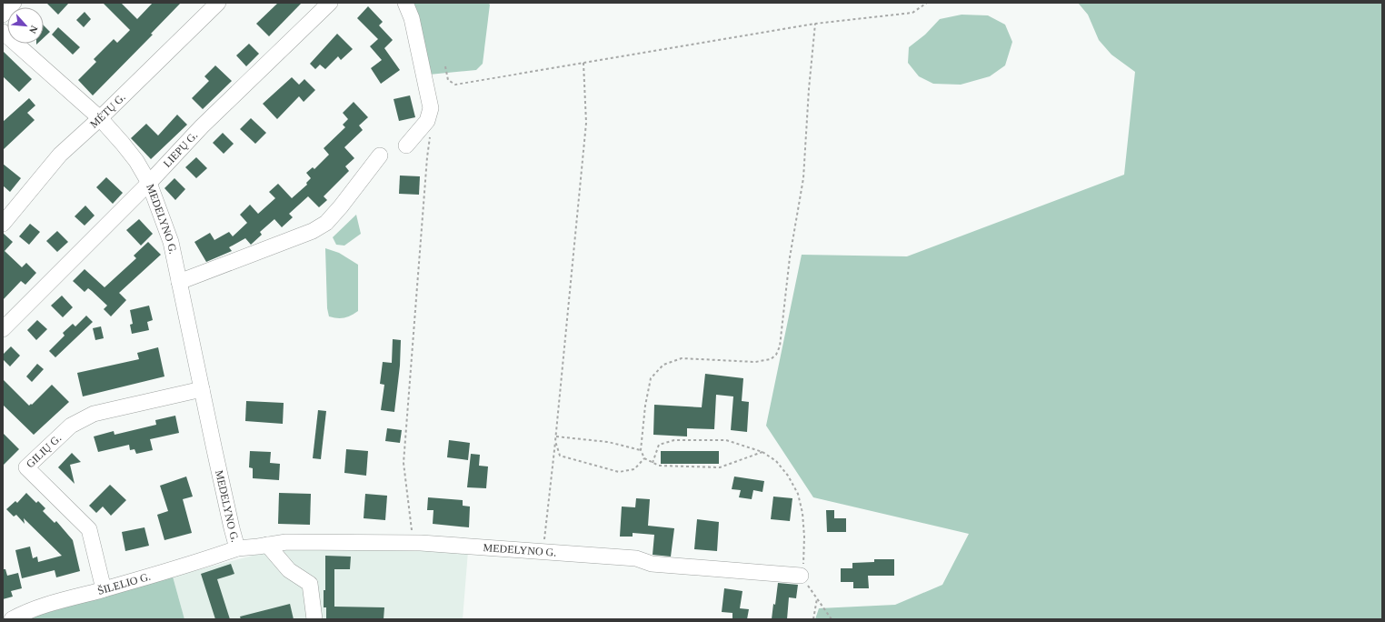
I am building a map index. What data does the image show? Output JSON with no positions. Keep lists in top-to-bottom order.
{
  "streets": {
    "street": [
      "MĖTŲ G.",
      "LIEPŲ G.",
      "MEDELYNO G.",
      "GILIŲ G.",
      "ŠILELIO G."
    ]
  },
  "crossings": [
    ["MĖTŲ G.", "MEDELYNO G."],
    ["LIEPŲ G.", "MEDELYNO G."],
    ["MEDELYNO G.", "GILIŲ G."],
    ["MEDELYNO G.", "ŠILELIO G."],
    ["GILIŲ G.", "ŠILELIO G."]
  ],
  "north": "bottom right"
}
